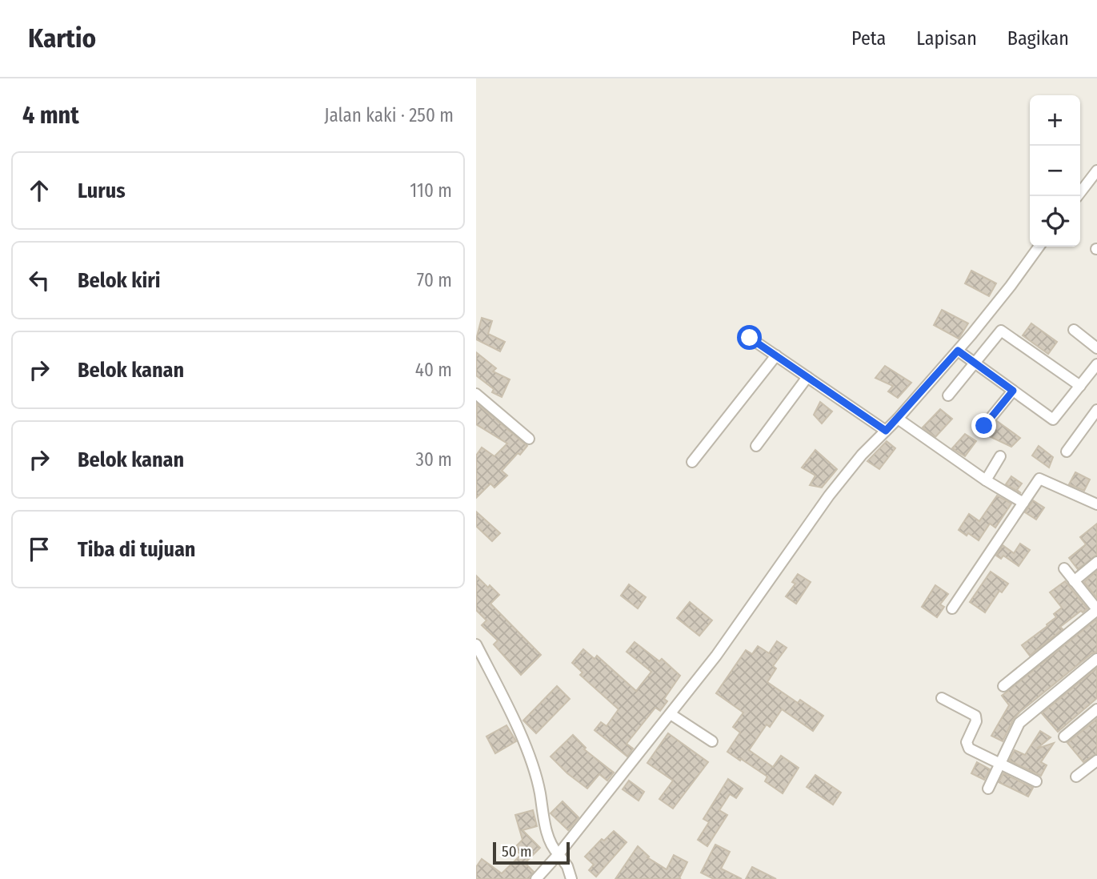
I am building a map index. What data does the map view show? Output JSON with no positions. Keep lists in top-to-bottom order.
{
  "scale_bar": "50 m",
  "page": {
    "header": "Kartio",
    "nav": ["Peta", "Lapisan", "Bagikan"],
    "heading": ["4 mnt", "Jalan kaki · 250 m"],
    "map_buttons": ["+", "−"],
    "list": [
      ["Lurus", "110 m"],
      ["Belok kiri", "70 m"],
      ["Belok kanan", "40 m"],
      ["Belok kanan", "30 m"],
      "Tiba di tujuan"
    ],
    "scale": "50 m"
  }
}
